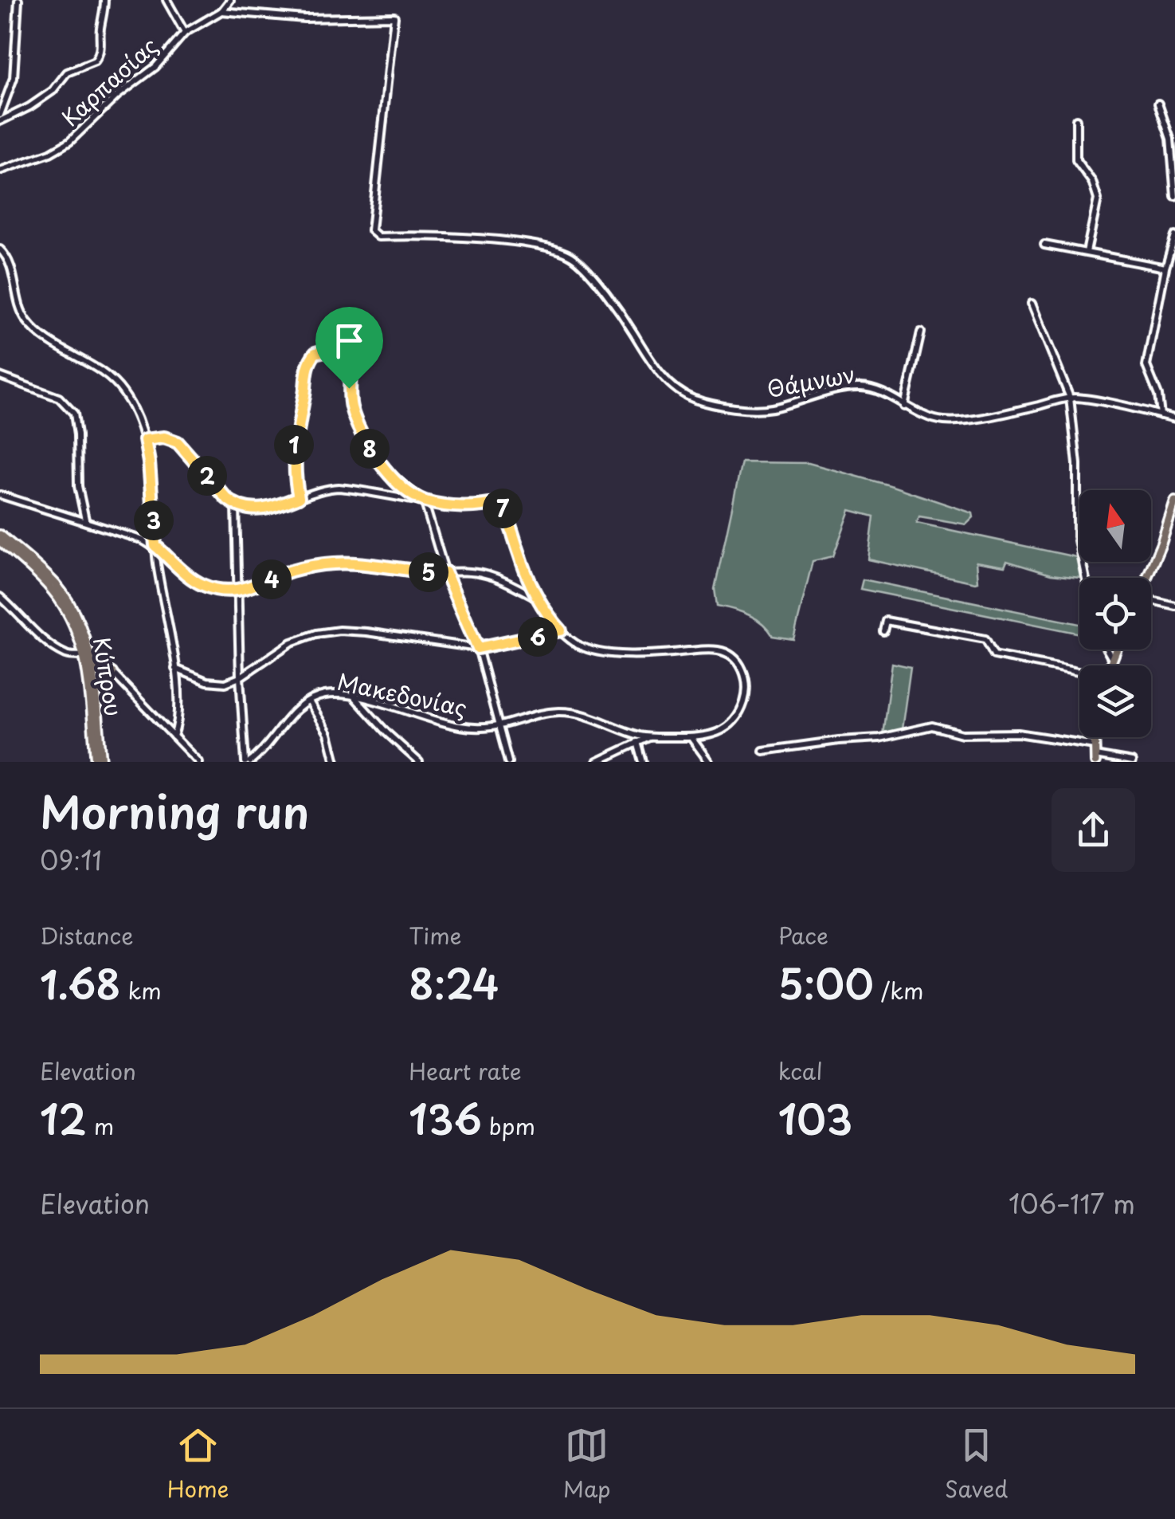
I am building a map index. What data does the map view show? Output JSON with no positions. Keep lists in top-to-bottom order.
{
  "streets": {
    "main road": ["Κύπρου"],
    "street": ["Καρπασίας", "Θάμνων", "Μακεδονίας"]
  },
  "crossings": [
    ["Καρπασίας", "Θάμνων"]
  ],
  "north": "top",
  "page": {
    "pins": [
      "1",
      "8",
      "2",
      "7",
      "3",
      "5",
      "4",
      "6"
    ],
    "heading": ["Morning run", "09:11"],
    "stats": [
      ["Distance", "1.68 km"],
      ["Time", "8:24"],
      ["Pace", "5:00 /km"],
      ["Elevation", "12 m"],
      ["Heart rate", "136 bpm"],
      ["kcal", "103"]
    ],
    "chart": ["Elevation", "106–117 m"],
    "tabs": ["Home", "Map", "Saved"]
  }
}
